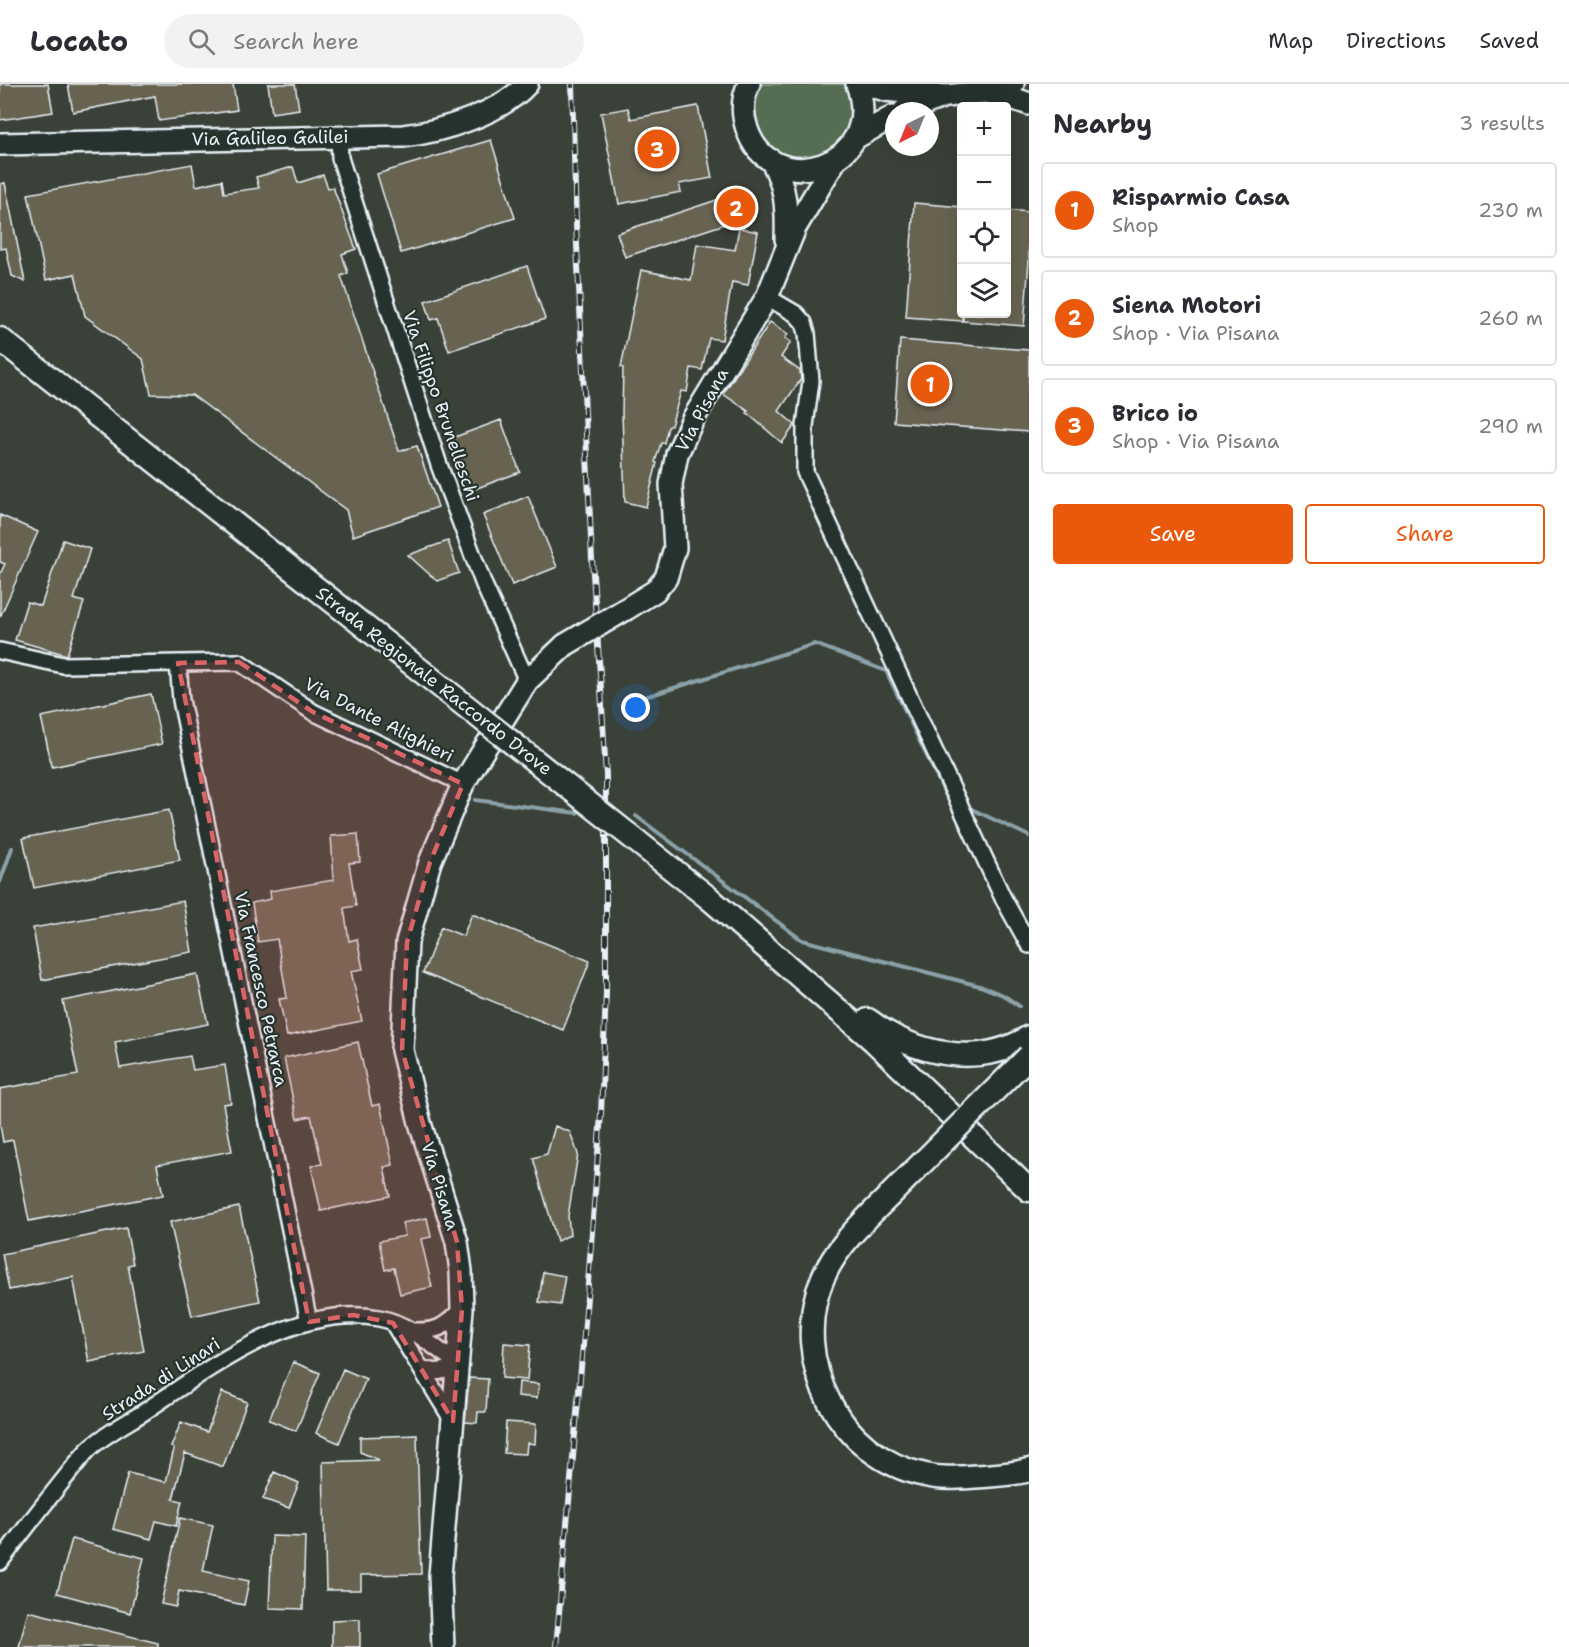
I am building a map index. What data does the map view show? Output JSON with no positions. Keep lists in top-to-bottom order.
{
  "streets": {
    "main road": ["Strada Regionale Raccordo Drove"],
    "street": [
      "Via Galileo Galilei",
      "Via Filippo Brunelleschi",
      "Via Pisana",
      "Via Dante Alighieri",
      "Via Francesco Petrarca",
      "Strada di Linari"
    ]
  },
  "crossings": [
    ["Via Galileo Galilei", "Via Filippo Brunelleschi"],
    ["Via Filippo Brunelleschi", "Via Pisana"],
    ["Via Pisana", "Via Dante Alighieri"],
    ["Via Pisana", "Strada di Linari"],
    ["Via Dante Alighieri", "Via Francesco Petrarca"],
    ["Via Francesco Petrarca", "Strada di Linari"]
  ],
  "north": "bottom left",
  "page": {
    "header": "Locato",
    "search": "Search here",
    "nav": ["Map", "Directions", "Saved"],
    "heading": ["Nearby", "3 results"],
    "map_buttons": ["+", "−"],
    "pins": ["3", "2", "1"],
    "list": [
      {
        "mark": "1",
        "name": "Risparmio Casa",
        "note": "Shop",
        "value": "230 m"
      },
      {
        "mark": "2",
        "name": "Siena Motori",
        "note": "Shop · Via Pisana",
        "value": "260 m"
      },
      {
        "mark": "3",
        "name": "Brico io",
        "note": "Shop · Via Pisana",
        "value": "290 m"
      }
    ],
    "buttons": ["Save", "Share"]
  }
}
